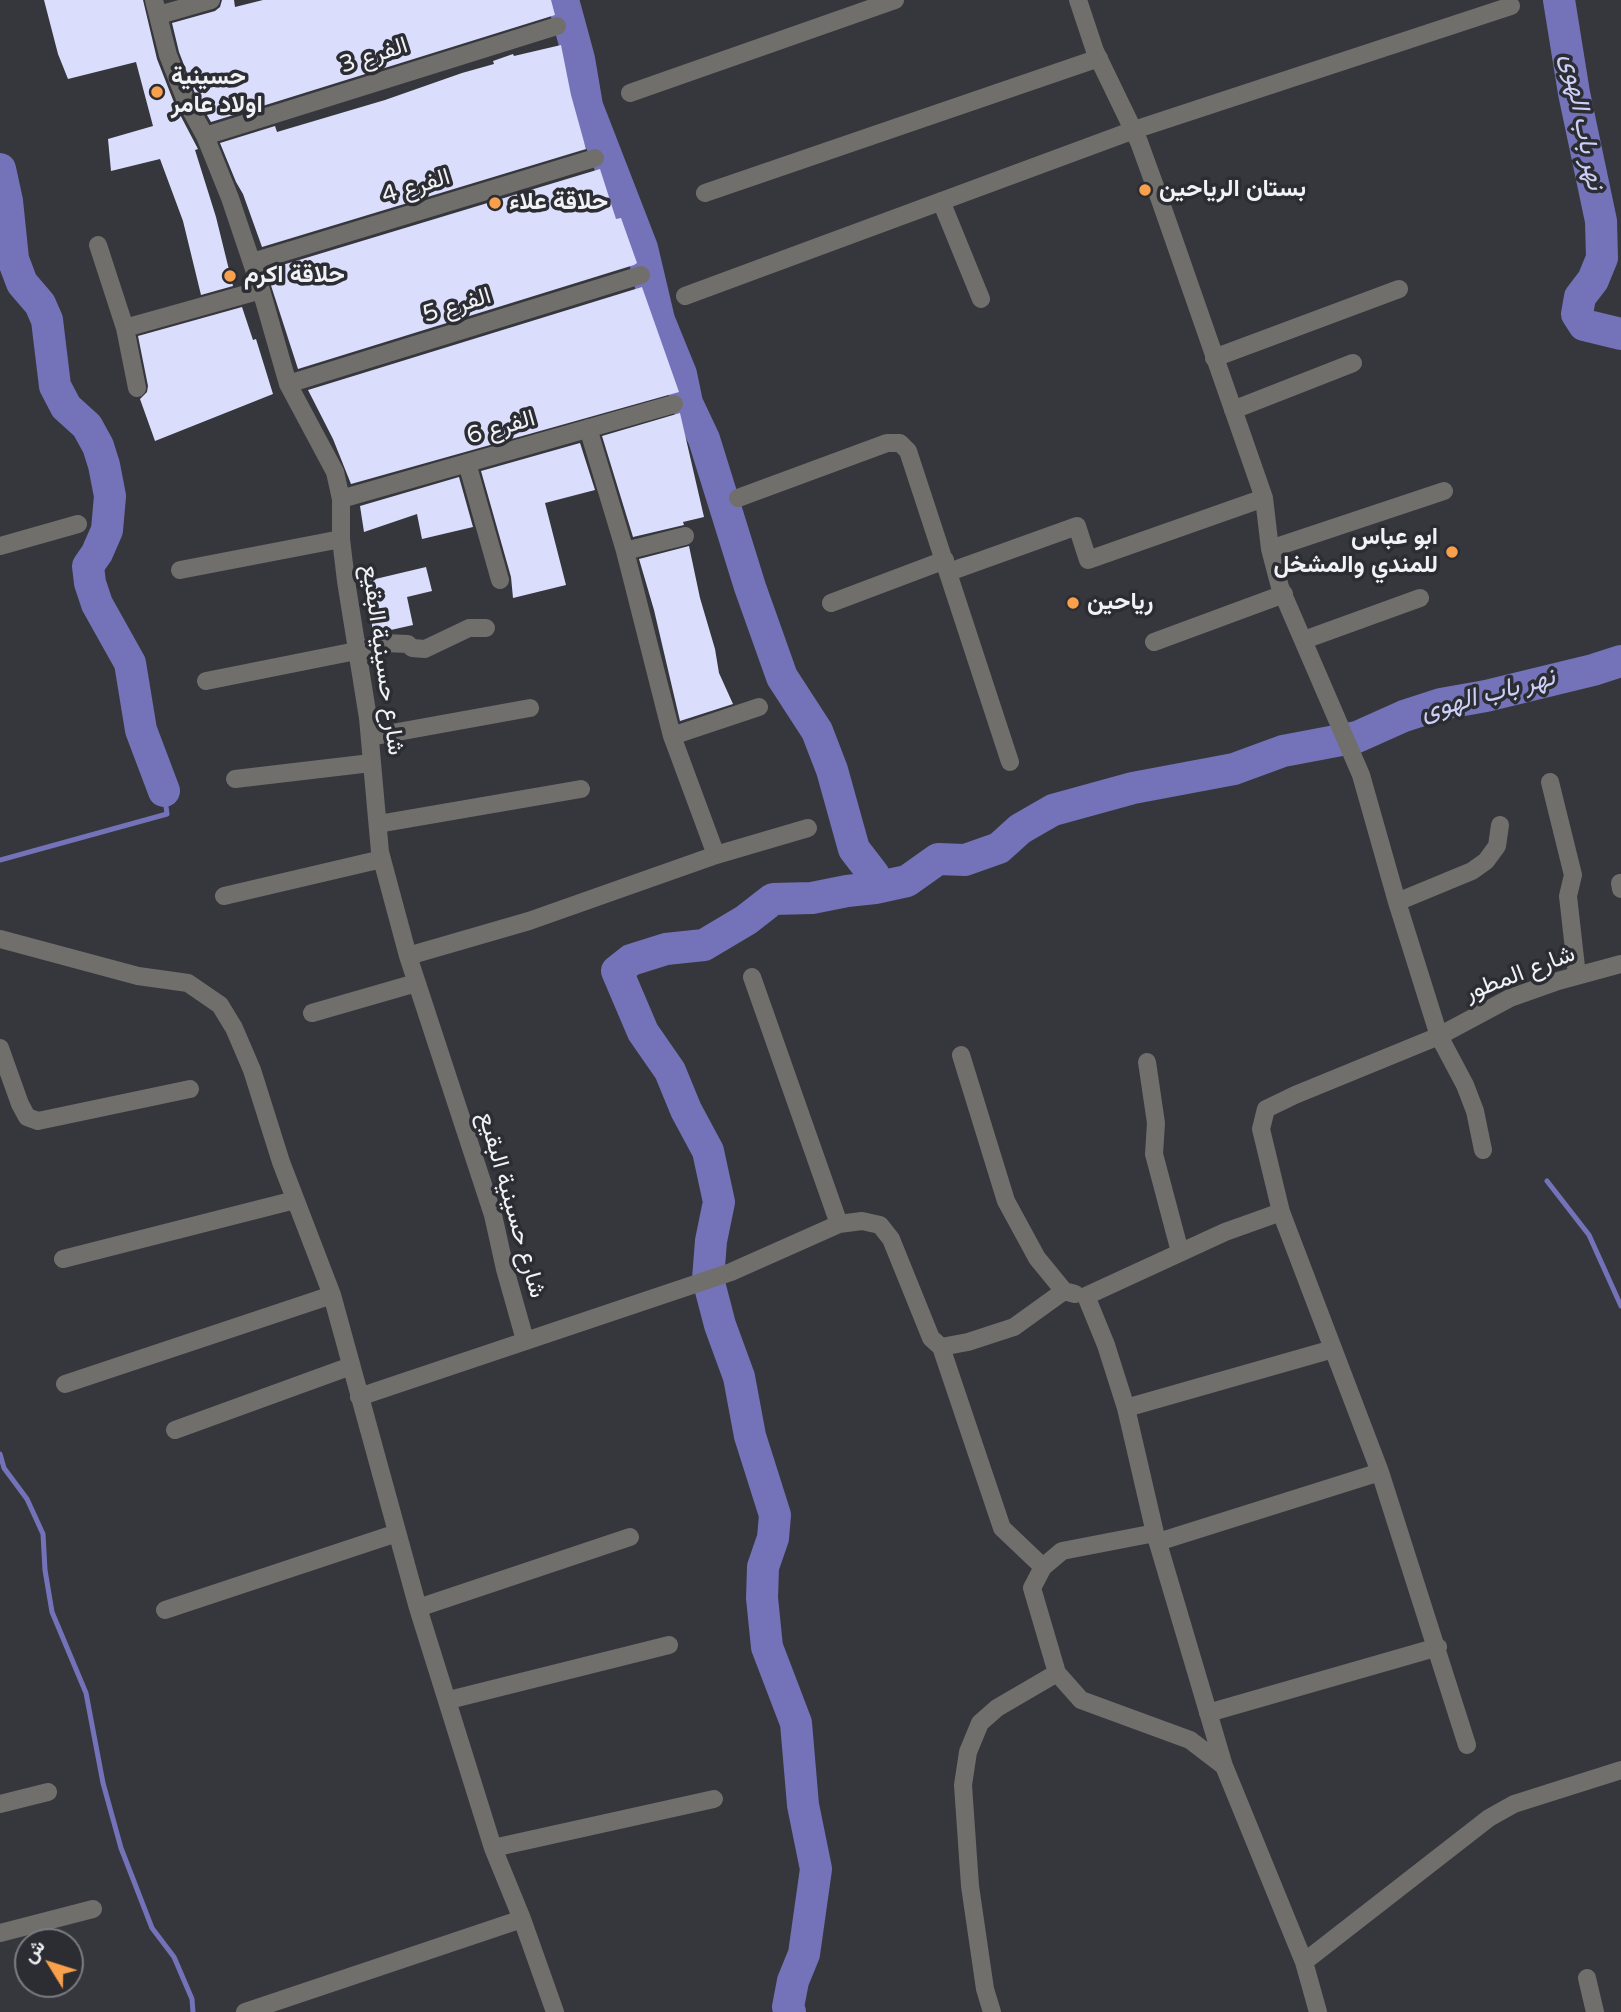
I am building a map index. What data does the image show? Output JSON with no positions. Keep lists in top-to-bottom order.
{
  "streets": {
    "street": [
      "الفرع 3",
      "الفرع 4",
      "الفرع 5",
      "الفرع 6",
      "شارع حسينية البقيع",
      "شارع المطور"
    ]
  },
  "crossings": [
    ["الفرع 3", "شارع حسينية البقيع"],
    ["الفرع 4", "شارع حسينية البقيع"],
    ["الفرع 5", "شارع حسينية البقيع"],
    ["الفرع 6", "شارع حسينية البقيع"]
  ],
  "water": ["نهر باب الهوى"],
  "places": [
    "حسينية اولاد عامر",
    "بستان الرياحين",
    "حلاقة علاء",
    "حلاقة اكرم",
    "ابو عباس للمندي والمشخل",
    "رياحين"
  ],
  "north": "top left"
}
